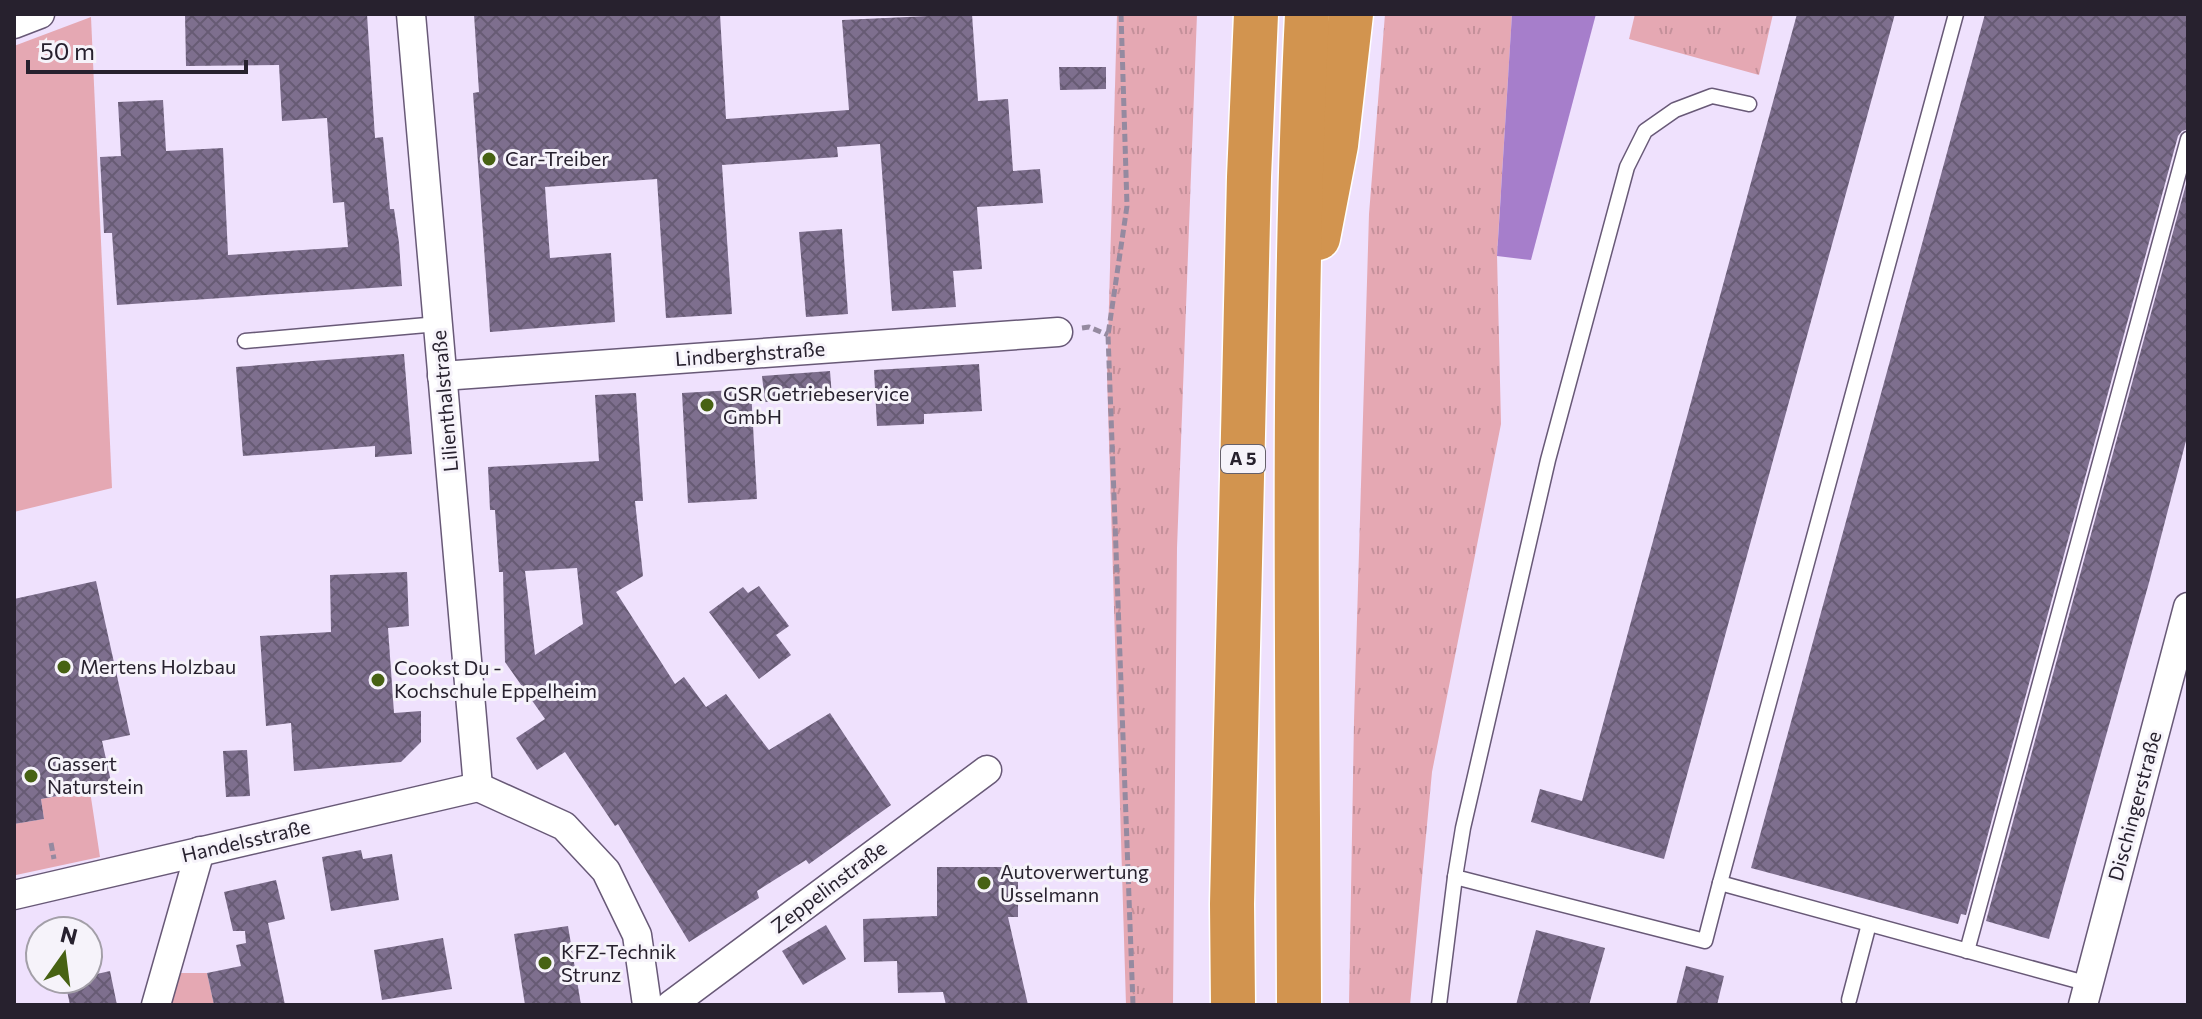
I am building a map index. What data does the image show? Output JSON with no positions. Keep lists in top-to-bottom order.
{
  "streets": {
    "highway": ["A 5"],
    "street": [
      "Lindberghstraße",
      "Lilienthalstraße",
      "Dischingerstraße",
      "Handelsstraße",
      "Zeppelinstraße"
    ]
  },
  "crossings": [
    ["Lindberghstraße", "Lilienthalstraße"],
    ["Lilienthalstraße", "Handelsstraße"]
  ],
  "places": [
    "Car-Treiber",
    "GSR Getriebeservice GmbH",
    "Mertens Holzbau",
    "Cookst Du - Kochschule Eppelheim",
    "Gassert Naturstein",
    "Autoverwertung Usselmann",
    "KFZ-Technik Strunz"
  ],
  "scale_bar": "50 m",
  "north": "top"
}
